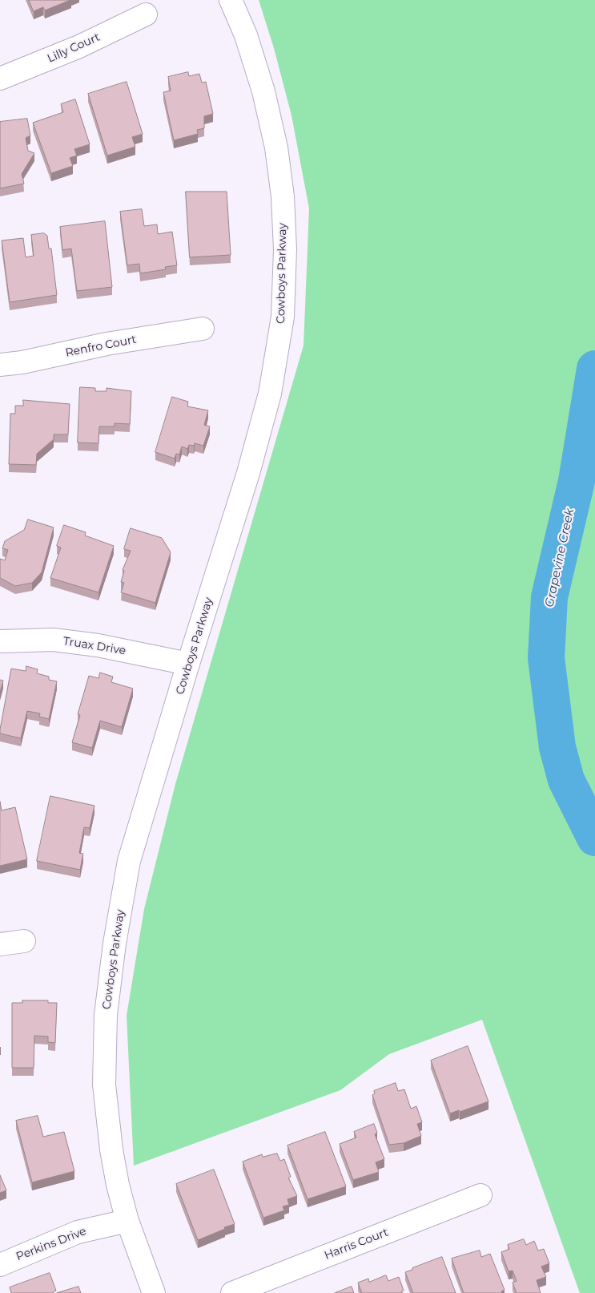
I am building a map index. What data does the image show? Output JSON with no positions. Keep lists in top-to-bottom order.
{
  "streets": {
    "street": [
      "Lilly Court",
      "Cowboys Parkway",
      "Renfro Court",
      "Truax Drive",
      "Perkins Drive",
      "Harris Court"
    ]
  },
  "crossings": [
    ["Cowboys Parkway", "Truax Drive"],
    ["Cowboys Parkway", "Perkins Drive"]
  ],
  "water": ["Grapevine Creek"]
}
